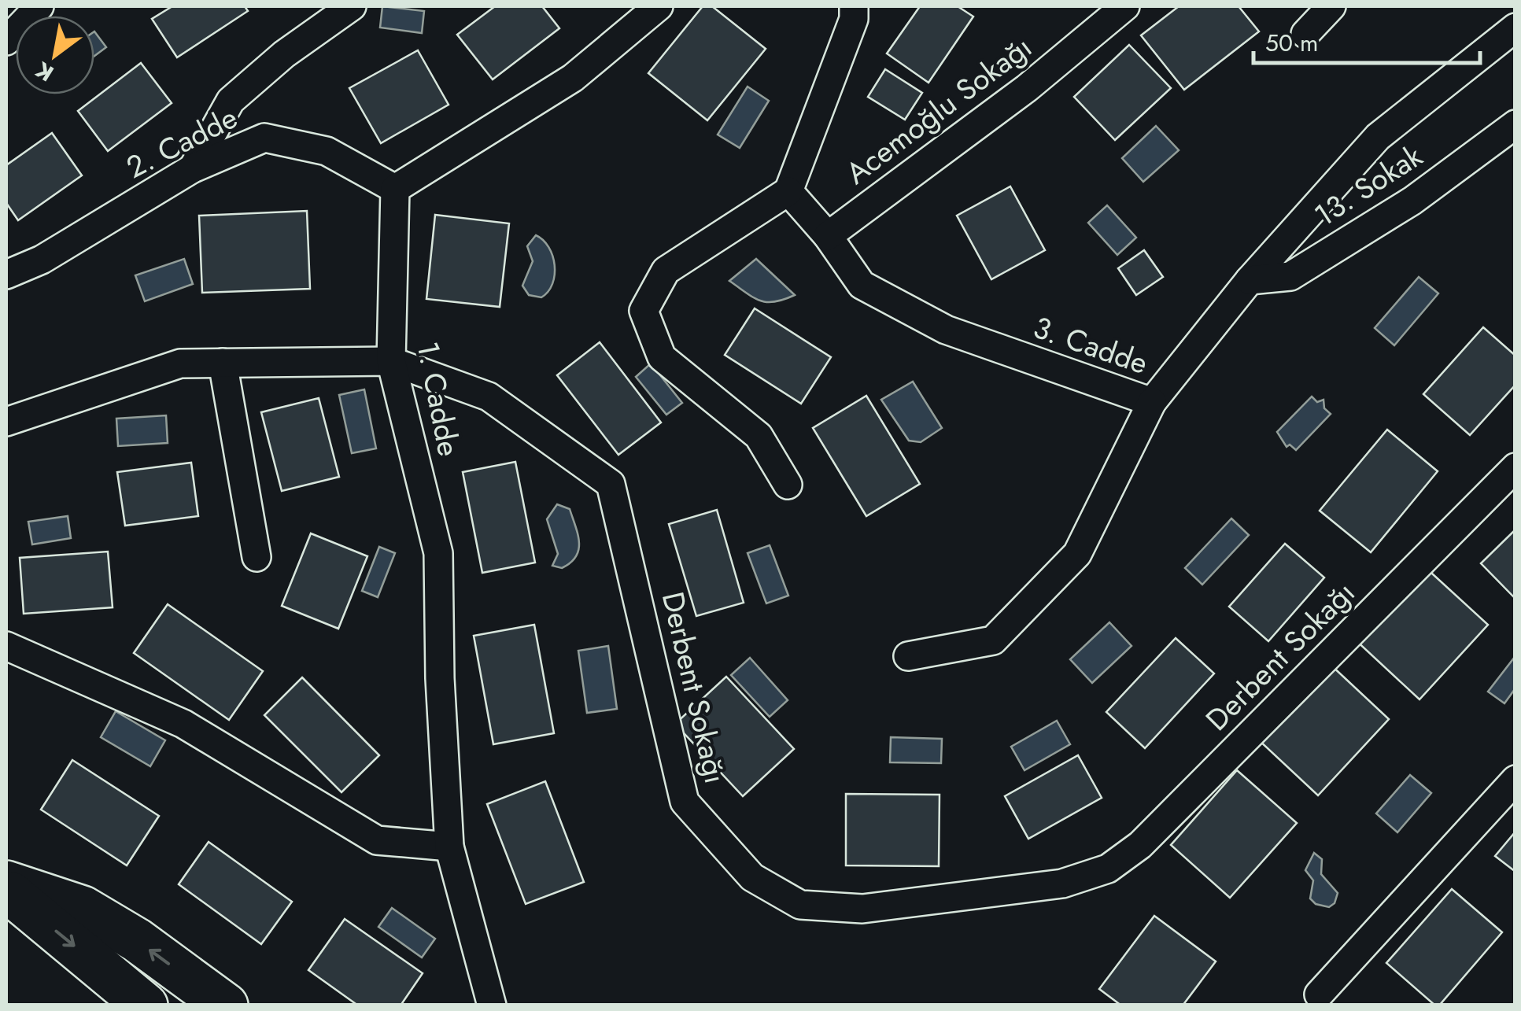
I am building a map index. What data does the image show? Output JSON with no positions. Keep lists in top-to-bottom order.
{
  "streets": {
    "street": [
      "Acemoğlu Sokağı",
      "2. Cadde",
      "13. Sokak",
      "3. Cadde",
      "1. Cadde",
      "Derbent Sokağı"
    ]
  },
  "crossings": [
    ["Acemoğlu Sokağı", "3. Cadde"],
    ["2. Cadde", "1. Cadde"],
    ["13. Sokak", "3. Cadde"],
    ["1. Cadde", "Derbent Sokağı"]
  ],
  "scale_bar": "50 m",
  "north": "bottom left"
}
